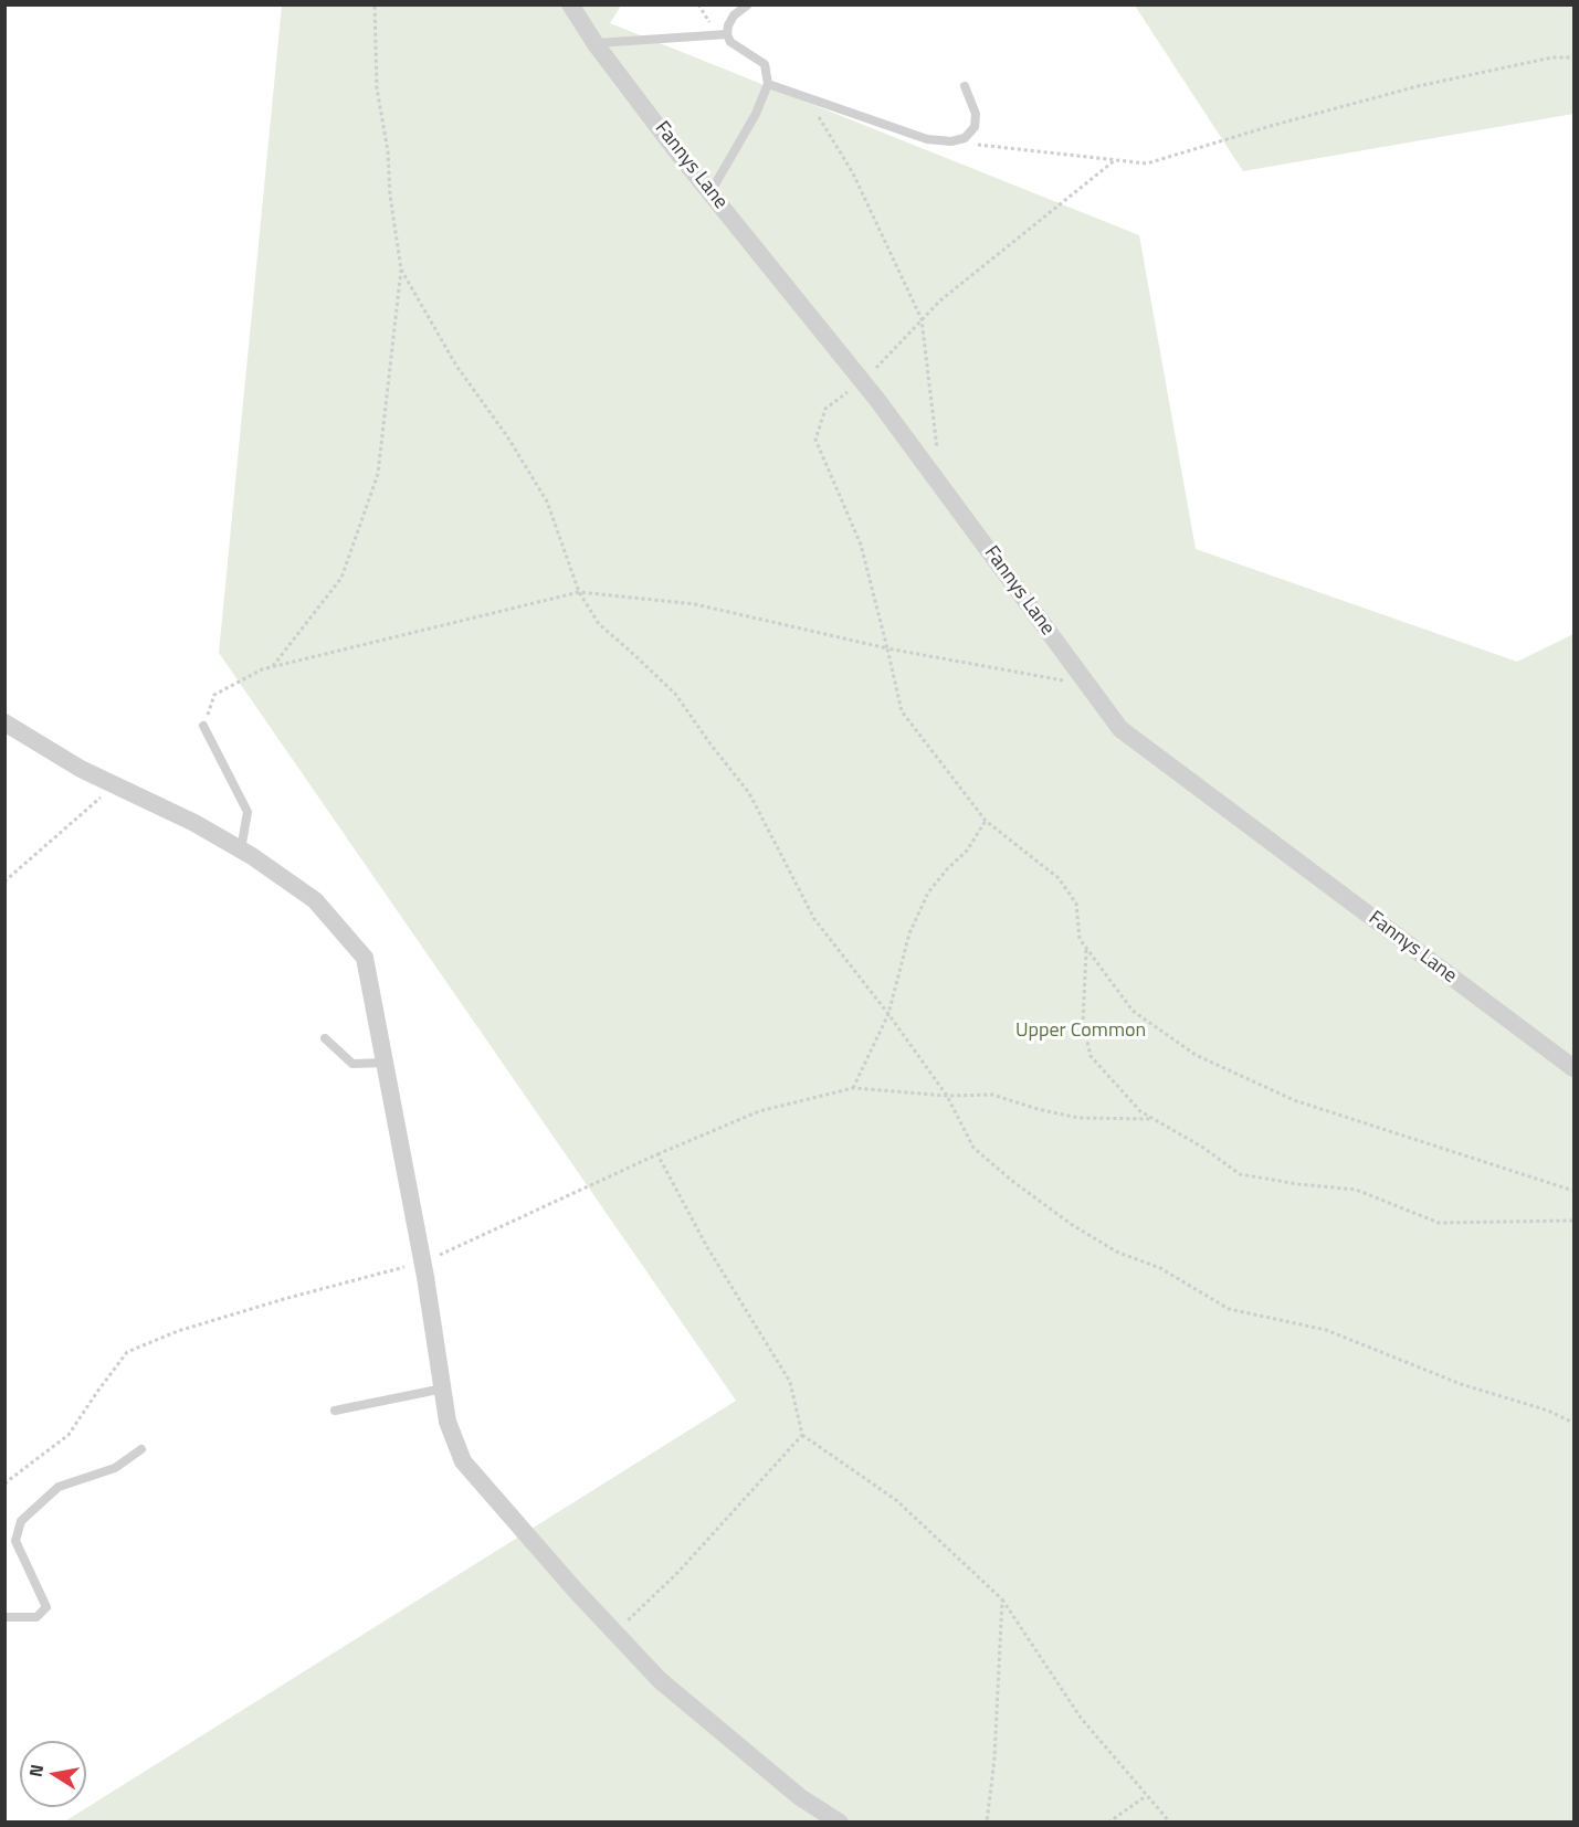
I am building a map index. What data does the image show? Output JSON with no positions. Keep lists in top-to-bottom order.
{
  "streets": {
    "street": ["Fannys Lane"]
  },
  "parks": ["Upper Common"],
  "north": "left"
}
